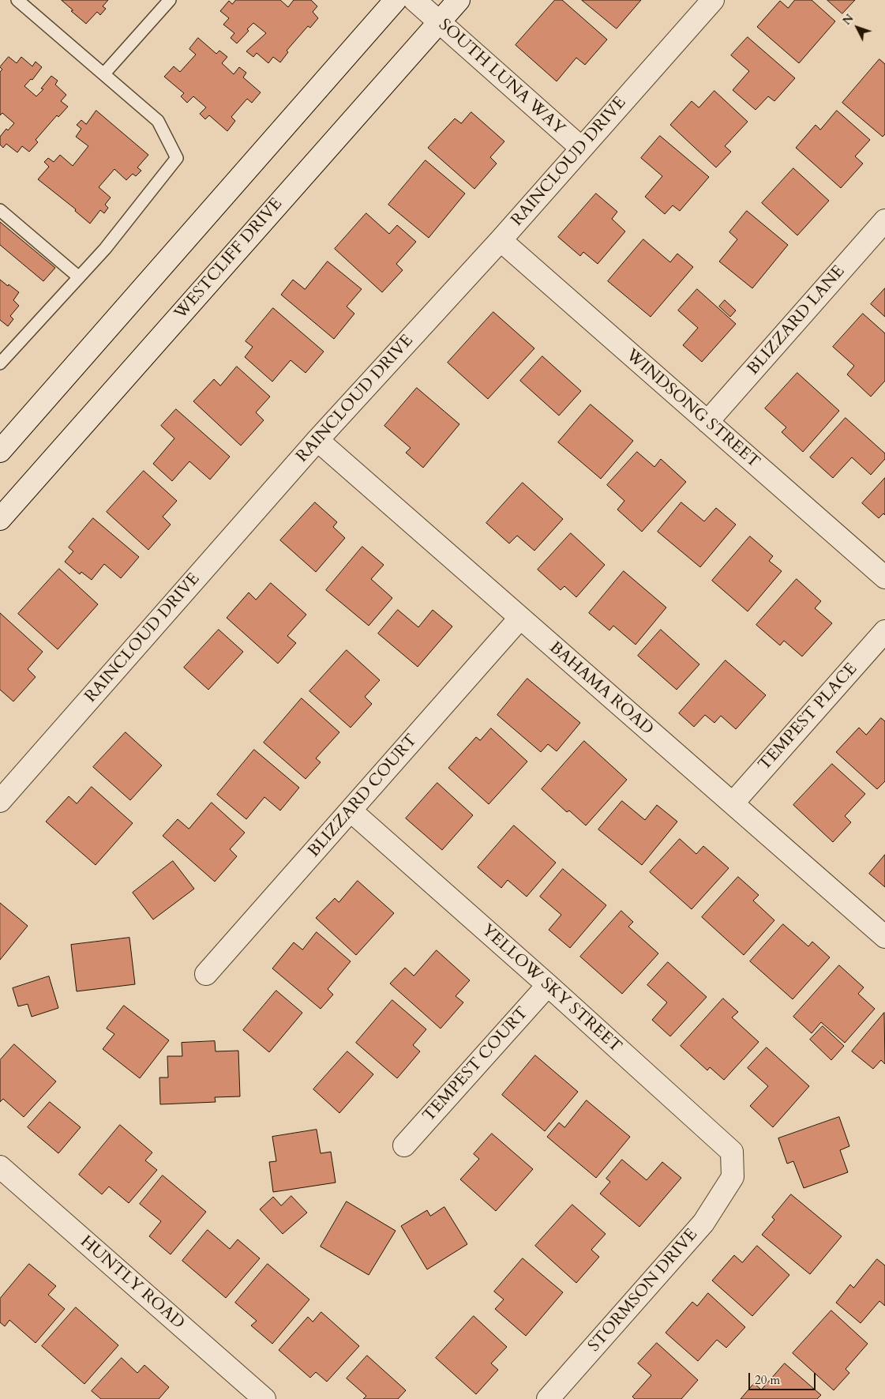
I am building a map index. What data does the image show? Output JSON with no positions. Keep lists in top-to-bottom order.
{
  "streets": {
    "street": [
      "SOUTH LUNA WAY",
      "RAINCLOUD DRIVE",
      "WESTCLIFF DRIVE",
      "BLIZZARD LANE",
      "WINDSONG STREET",
      "BAHAMA ROAD",
      "TEMPEST PLACE",
      "BLIZZARD COURT",
      "YELLOW SKY STREET",
      "TEMPEST COURT",
      "HUNTLY ROAD",
      "STORMSON DRIVE"
    ]
  },
  "crossings": [
    ["SOUTH LUNA WAY", "RAINCLOUD DRIVE"],
    ["SOUTH LUNA WAY", "WESTCLIFF DRIVE"],
    ["RAINCLOUD DRIVE", "WINDSONG STREET"],
    ["RAINCLOUD DRIVE", "BAHAMA ROAD"],
    ["BLIZZARD LANE", "WINDSONG STREET"],
    ["BAHAMA ROAD", "TEMPEST PLACE"],
    ["BAHAMA ROAD", "BLIZZARD COURT"],
    ["BLIZZARD COURT", "YELLOW SKY STREET"],
    ["YELLOW SKY STREET", "TEMPEST COURT"],
    ["YELLOW SKY STREET", "STORMSON DRIVE"]
  ],
  "scale_bar": "20 m",
  "north": "top left"
}
